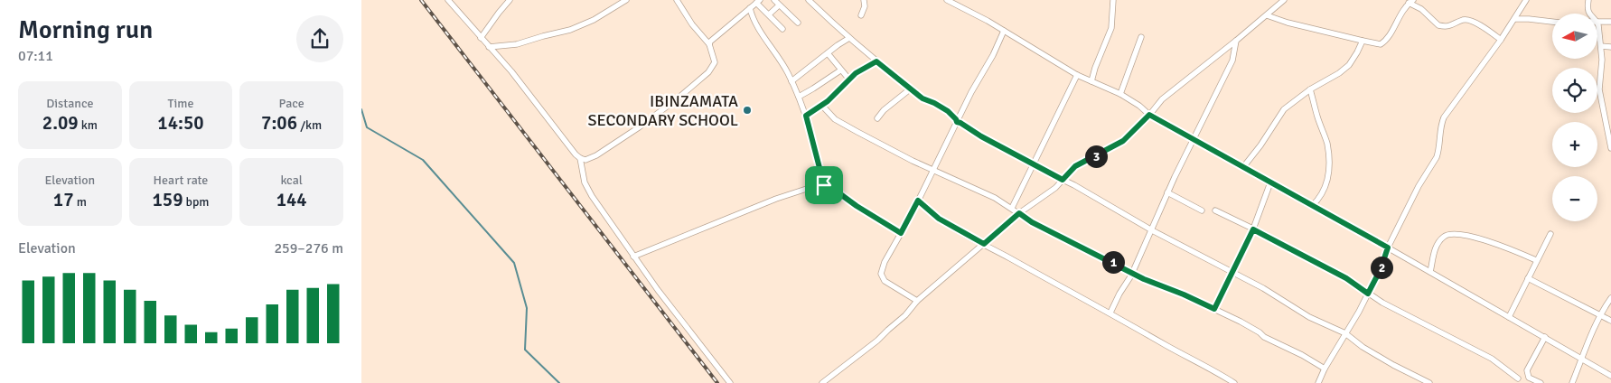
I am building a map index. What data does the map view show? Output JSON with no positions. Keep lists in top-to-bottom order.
{
  "places": ["IBINZAMATA SECONDARY SCHOOL"],
  "north": "left",
  "page": {
    "heading": ["Morning run", "07:11"],
    "map_buttons": ["+", "−"],
    "stats": [
      ["Distance", "2.09 km"],
      ["Time", "14:50"],
      ["Pace", "7:06 /km"],
      ["Elevation", "17 m"],
      ["Heart rate", "159 bpm"],
      ["kcal", "144"]
    ],
    "pins": ["3", "1", "2"],
    "chart": ["Elevation", "259–276 m"]
  }
}
